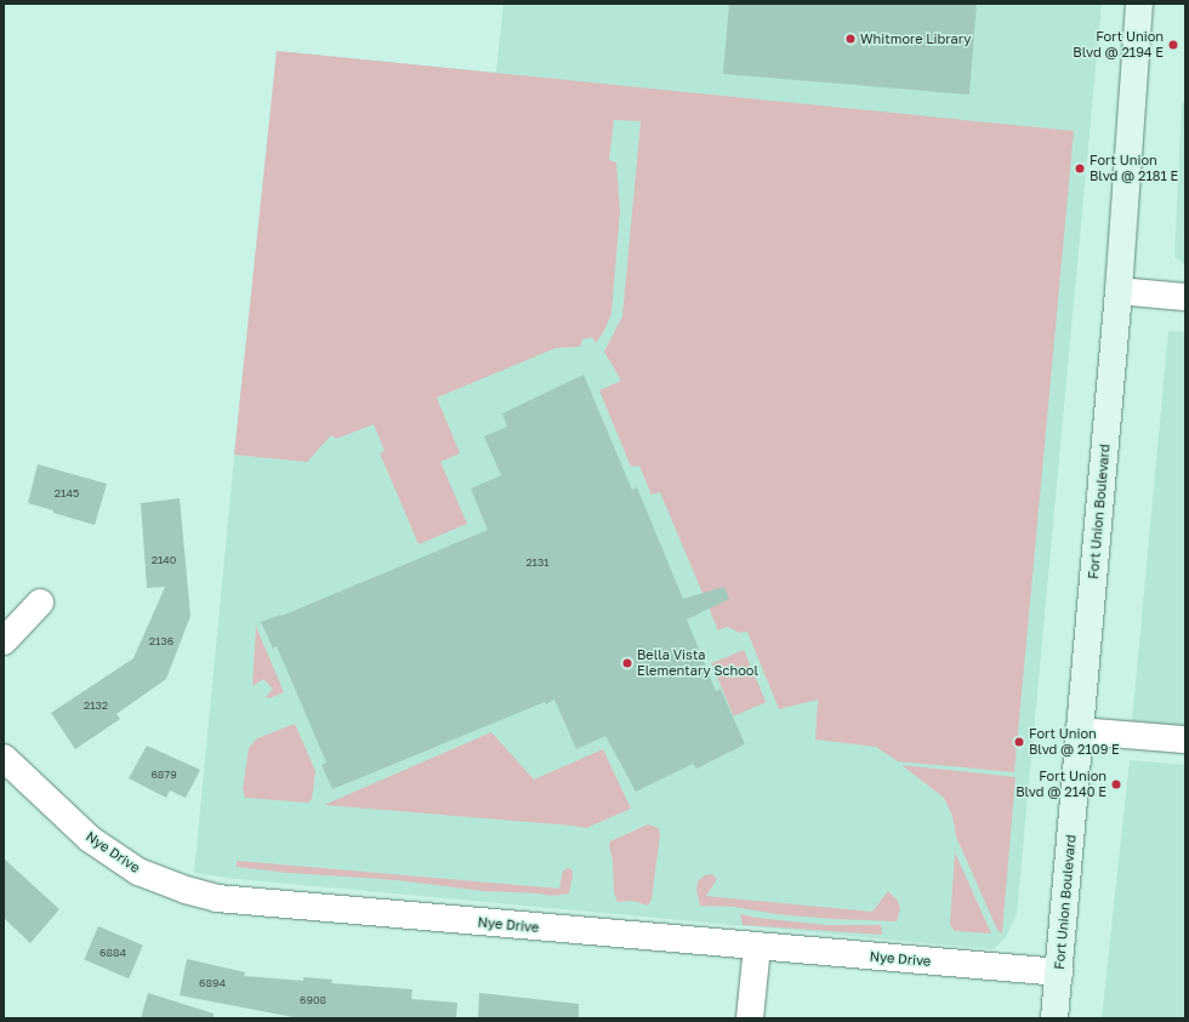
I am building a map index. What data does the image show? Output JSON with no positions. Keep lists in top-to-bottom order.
{
  "streets": {
    "main road": ["Fort Union Boulevard"],
    "street": ["Nye Drive"]
  },
  "crossings": [
    ["Fort Union Boulevard", "Nye Drive"]
  ],
  "places": [
    "Whitmore Library",
    "Fort Union Blvd @ 2194 E",
    "Fort Union Blvd @ 2181 E",
    "Bella Vista Elementary School",
    "Fort Union Blvd @ 2109 E",
    "Fort Union Blvd @ 2140 E"
  ],
  "house_numbers": [
    "2145",
    "2140",
    "2131",
    "2136",
    "2132",
    "6879",
    "6884",
    "6894",
    "6908"
  ]
}
